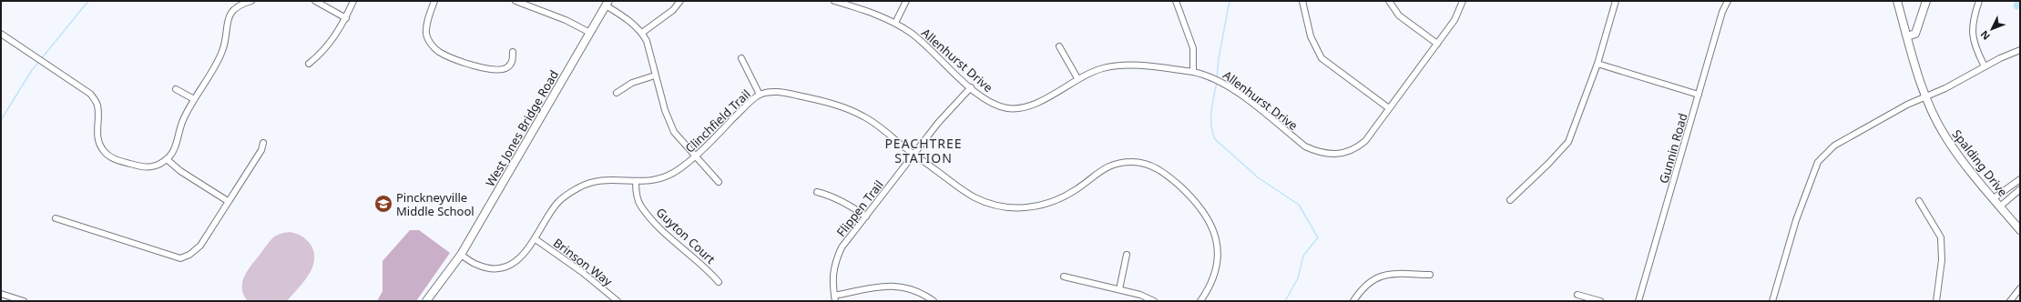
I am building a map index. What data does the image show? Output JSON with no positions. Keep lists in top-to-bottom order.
{
  "streets": {
    "street": [
      "Allenhurst Drive",
      "Clinchfield Trail",
      "West Jones Bridge Road",
      "Gunnin Road",
      "Spalding Drive",
      "Flippen Trail",
      "Guyton Court",
      "Brinson Way"
    ]
  },
  "crossings": [
    ["Allenhurst Drive", "Flippen Trail"],
    ["Clinchfield Trail", "West Jones Bridge Road"],
    ["Clinchfield Trail", "Flippen Trail"],
    ["Clinchfield Trail", "Guyton Court"],
    ["Clinchfield Trail", "Brinson Way"]
  ],
  "districts": ["PEACHTREE STATION"],
  "places": {
    "school or university": ["Pinckneyville Middle School"]
  },
  "north": "bottom left"
}
